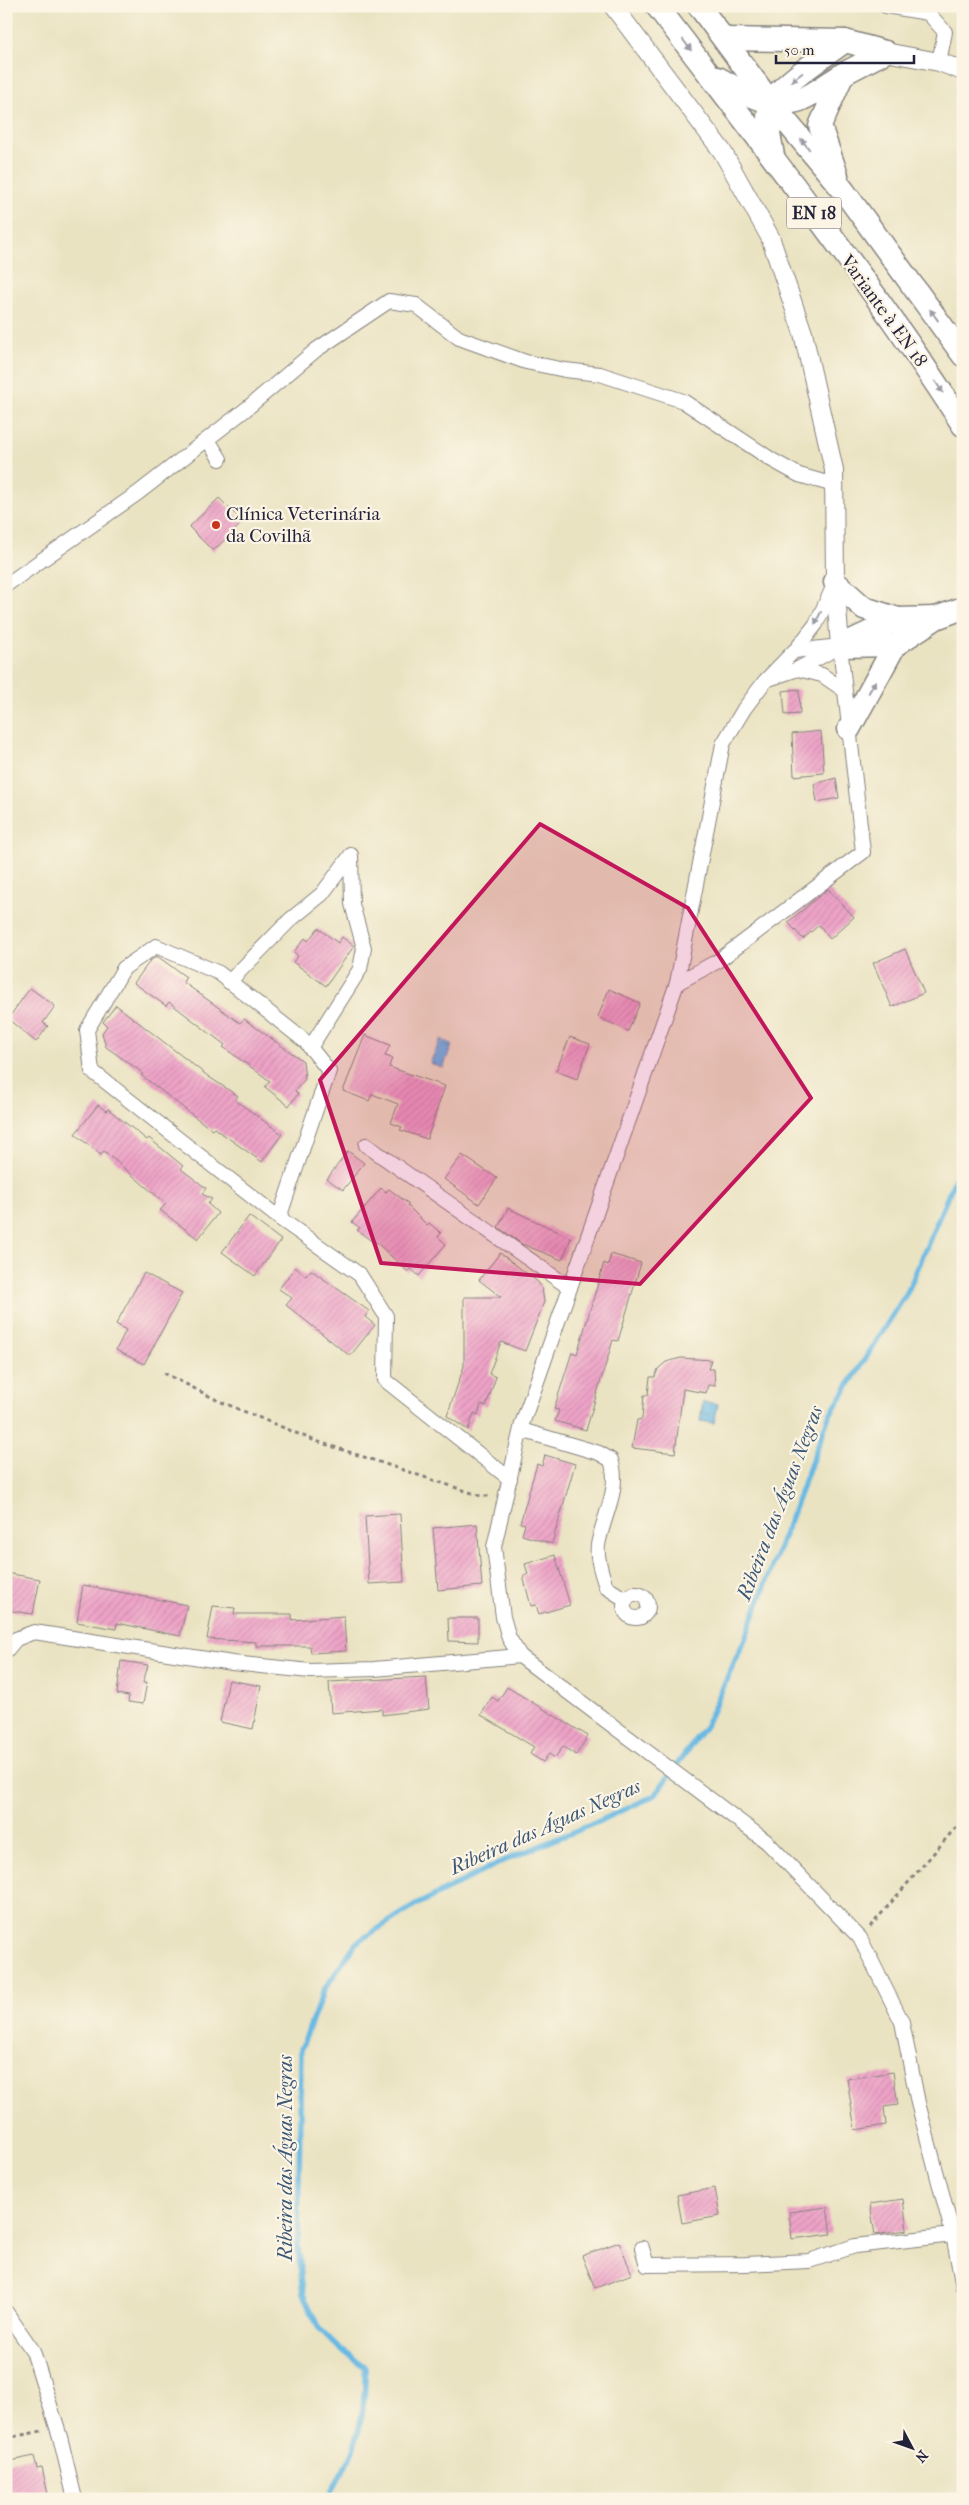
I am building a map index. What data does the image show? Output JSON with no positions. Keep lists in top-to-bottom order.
{
  "streets": {
    "main road": ["EN 18", "Variante à EN 18"]
  },
  "water": ["Ribeira das Águas Negras"],
  "places": ["Clínica Veterinária da Covilhã"],
  "scale_bar": "50 m",
  "north": "bottom right"
}
